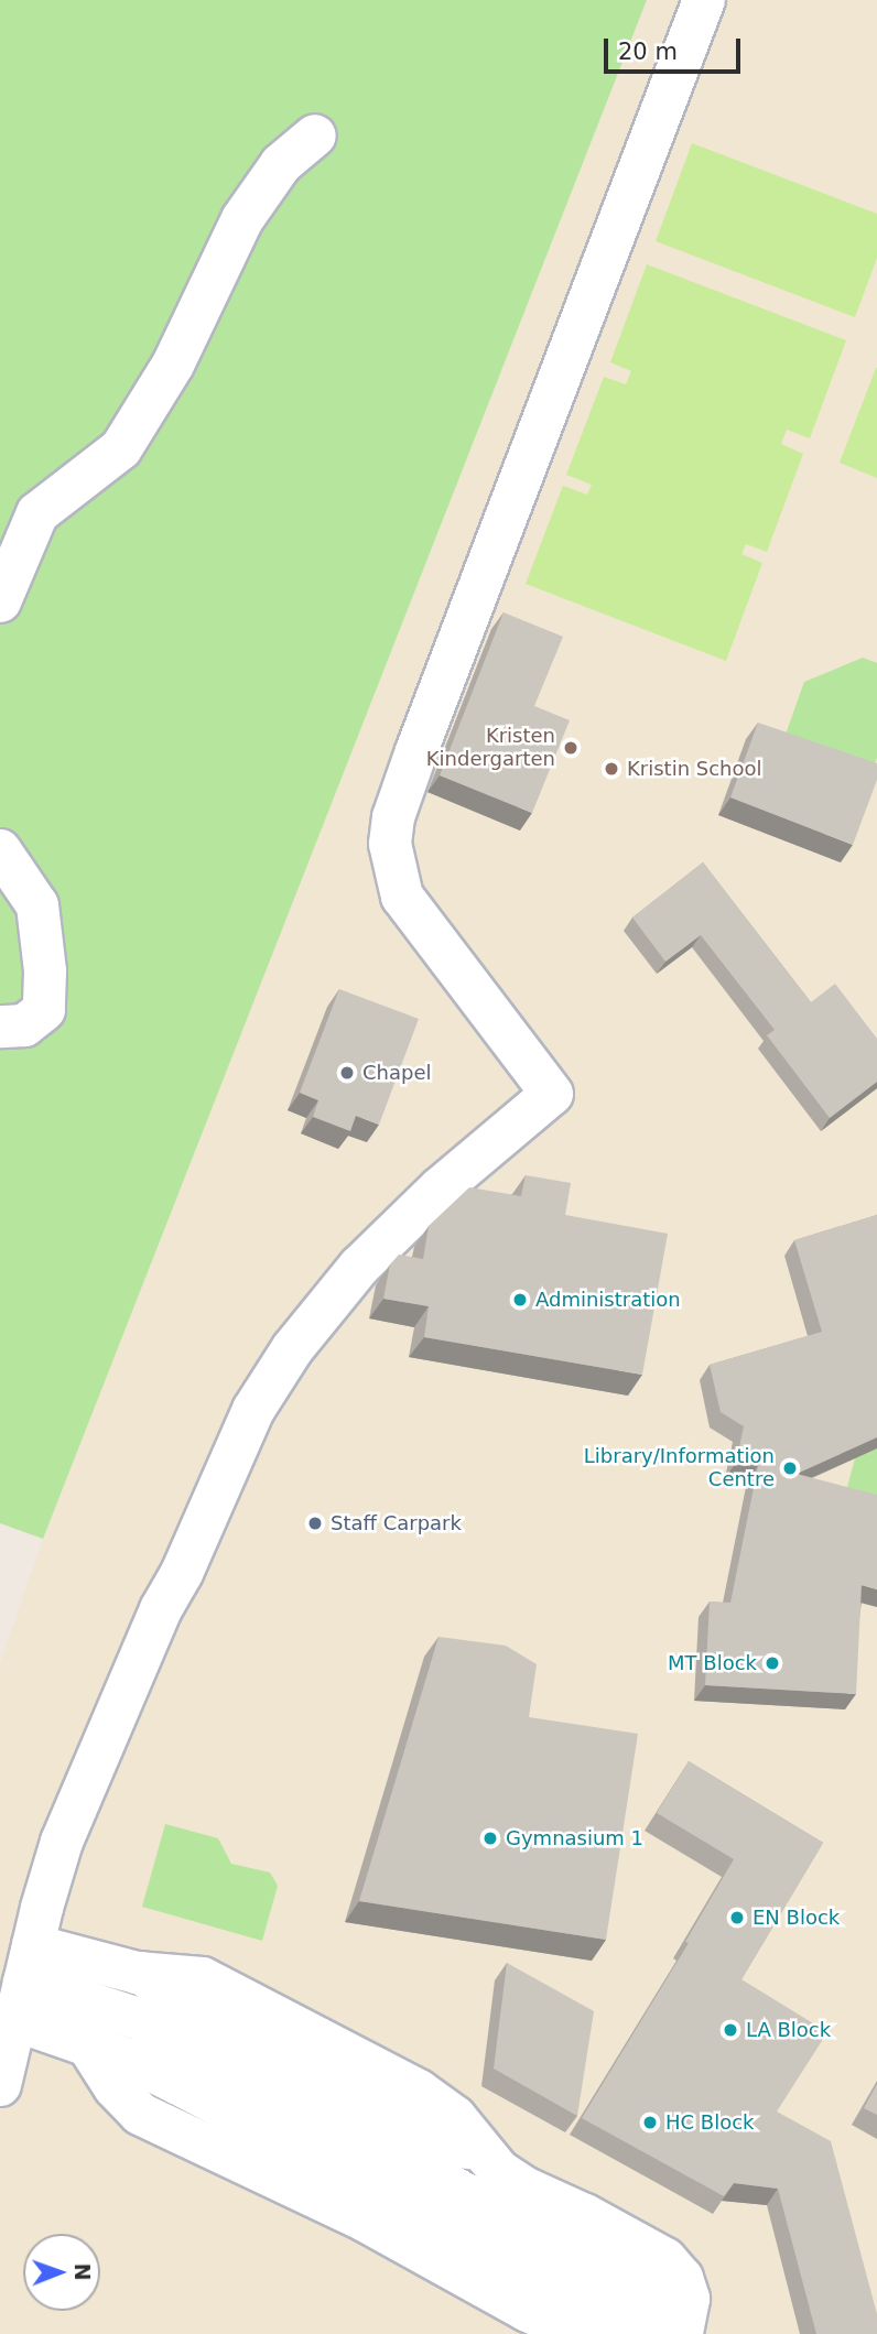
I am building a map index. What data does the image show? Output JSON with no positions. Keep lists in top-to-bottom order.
{
  "places": [
    "Kristen Kindergarten",
    "Kristin School",
    "Chapel",
    "Administration",
    "Library/Information Centre",
    "Staff Carpark",
    "MT Block",
    "Gymnasium 1",
    "EN Block",
    "LA Block",
    "HC Block"
  ],
  "scale_bar": "20 m",
  "north": "right"
}
